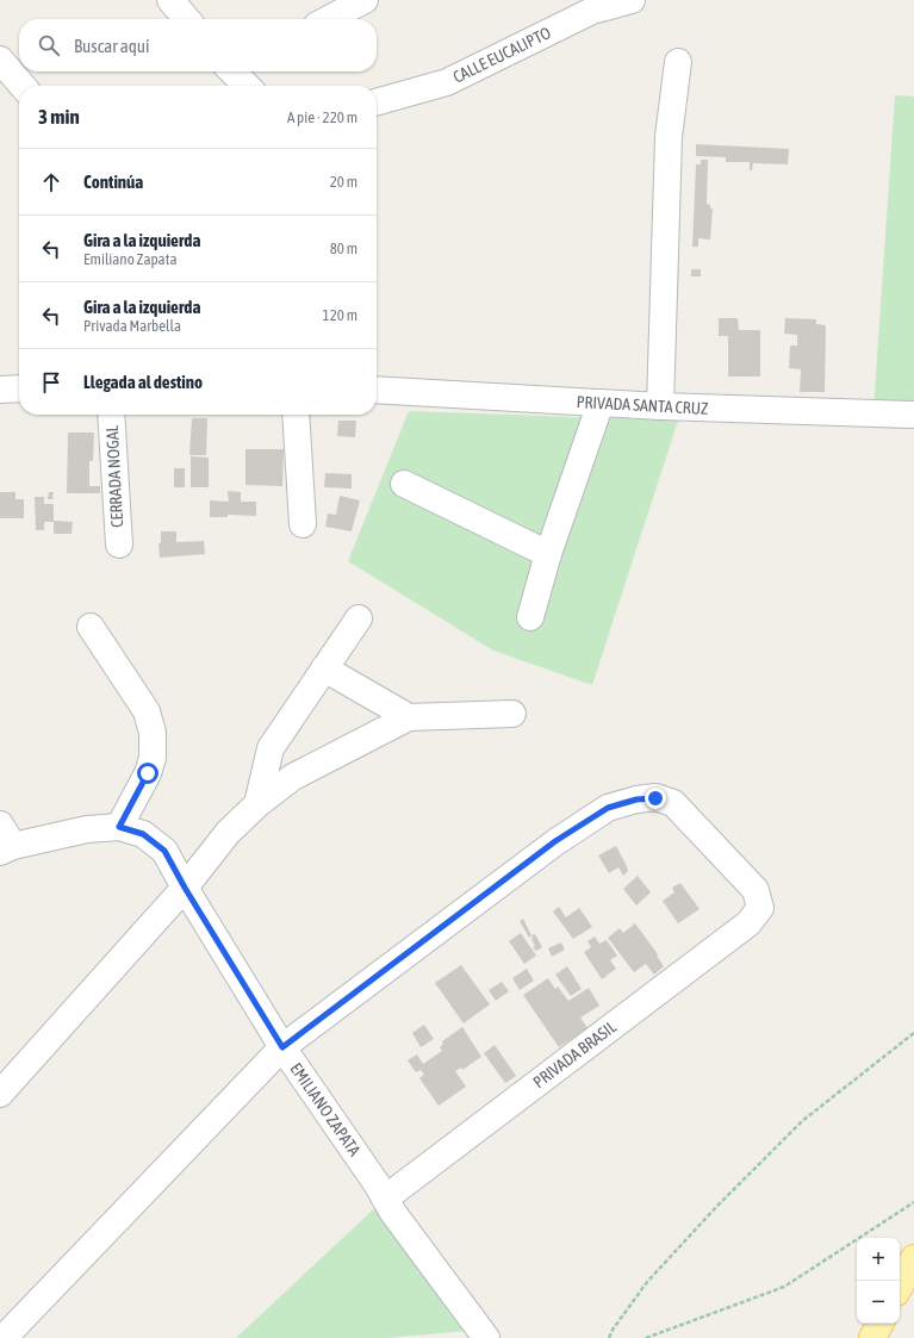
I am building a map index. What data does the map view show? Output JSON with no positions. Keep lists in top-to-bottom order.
{
  "streets": {
    "street": [
      "CALLE EUCALIPTO",
      "PRIVADA SANTA CRUZ",
      "CERRADA NOGAL",
      "PRIVADA BRASIL",
      "EMILIANO ZAPATA"
    ]
  },
  "crossings": [
    ["PRIVADA BRASIL", "EMILIANO ZAPATA"]
  ],
  "page": {
    "search": "Buscar aquí",
    "heading": ["3 min", "A pie · 220 m"],
    "list": [
      ["Continúa", "20 m"],
      ["Gira a la izquierda", "Emiliano Zapata", "80 m"],
      ["Gira a la izquierda", "Privada Marbella", "120 m"],
      "Llegada al destino"
    ],
    "map_buttons": ["+", "−"]
  }
}
